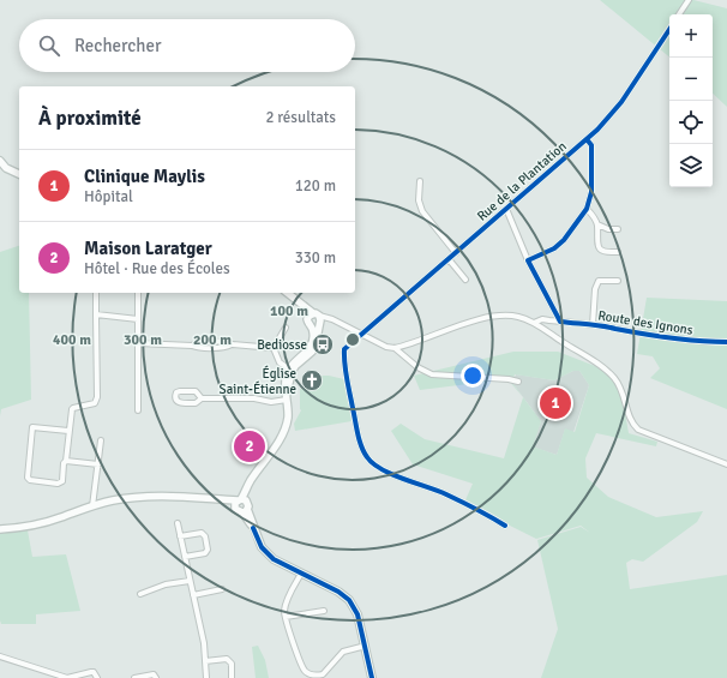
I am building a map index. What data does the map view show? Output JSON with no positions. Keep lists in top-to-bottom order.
{
  "streets": {
    "street": ["Rue de la Plantation", "Route des Ignons"]
  },
  "places": {
    "bus stop": ["Bediosse"],
    "church": ["Église Saint-Étienne"]
  },
  "page": {
    "map_buttons": ["+", "−"],
    "search": "Rechercher",
    "heading": ["À proximité", "2 résultats"],
    "list": [
      {
        "mark": "1",
        "name": "Clinique Maylis",
        "note": "Hôpital",
        "value": "120 m"
      },
      {
        "mark": "2",
        "name": "Maison Laratger",
        "note": "Hôtel · Rue des Écoles",
        "value": "330 m"
      }
    ],
    "pins": ["1", "2"]
  },
  "rings": [
    "100 m",
    "300 m",
    "200 m",
    "400 m"
  ]
}
